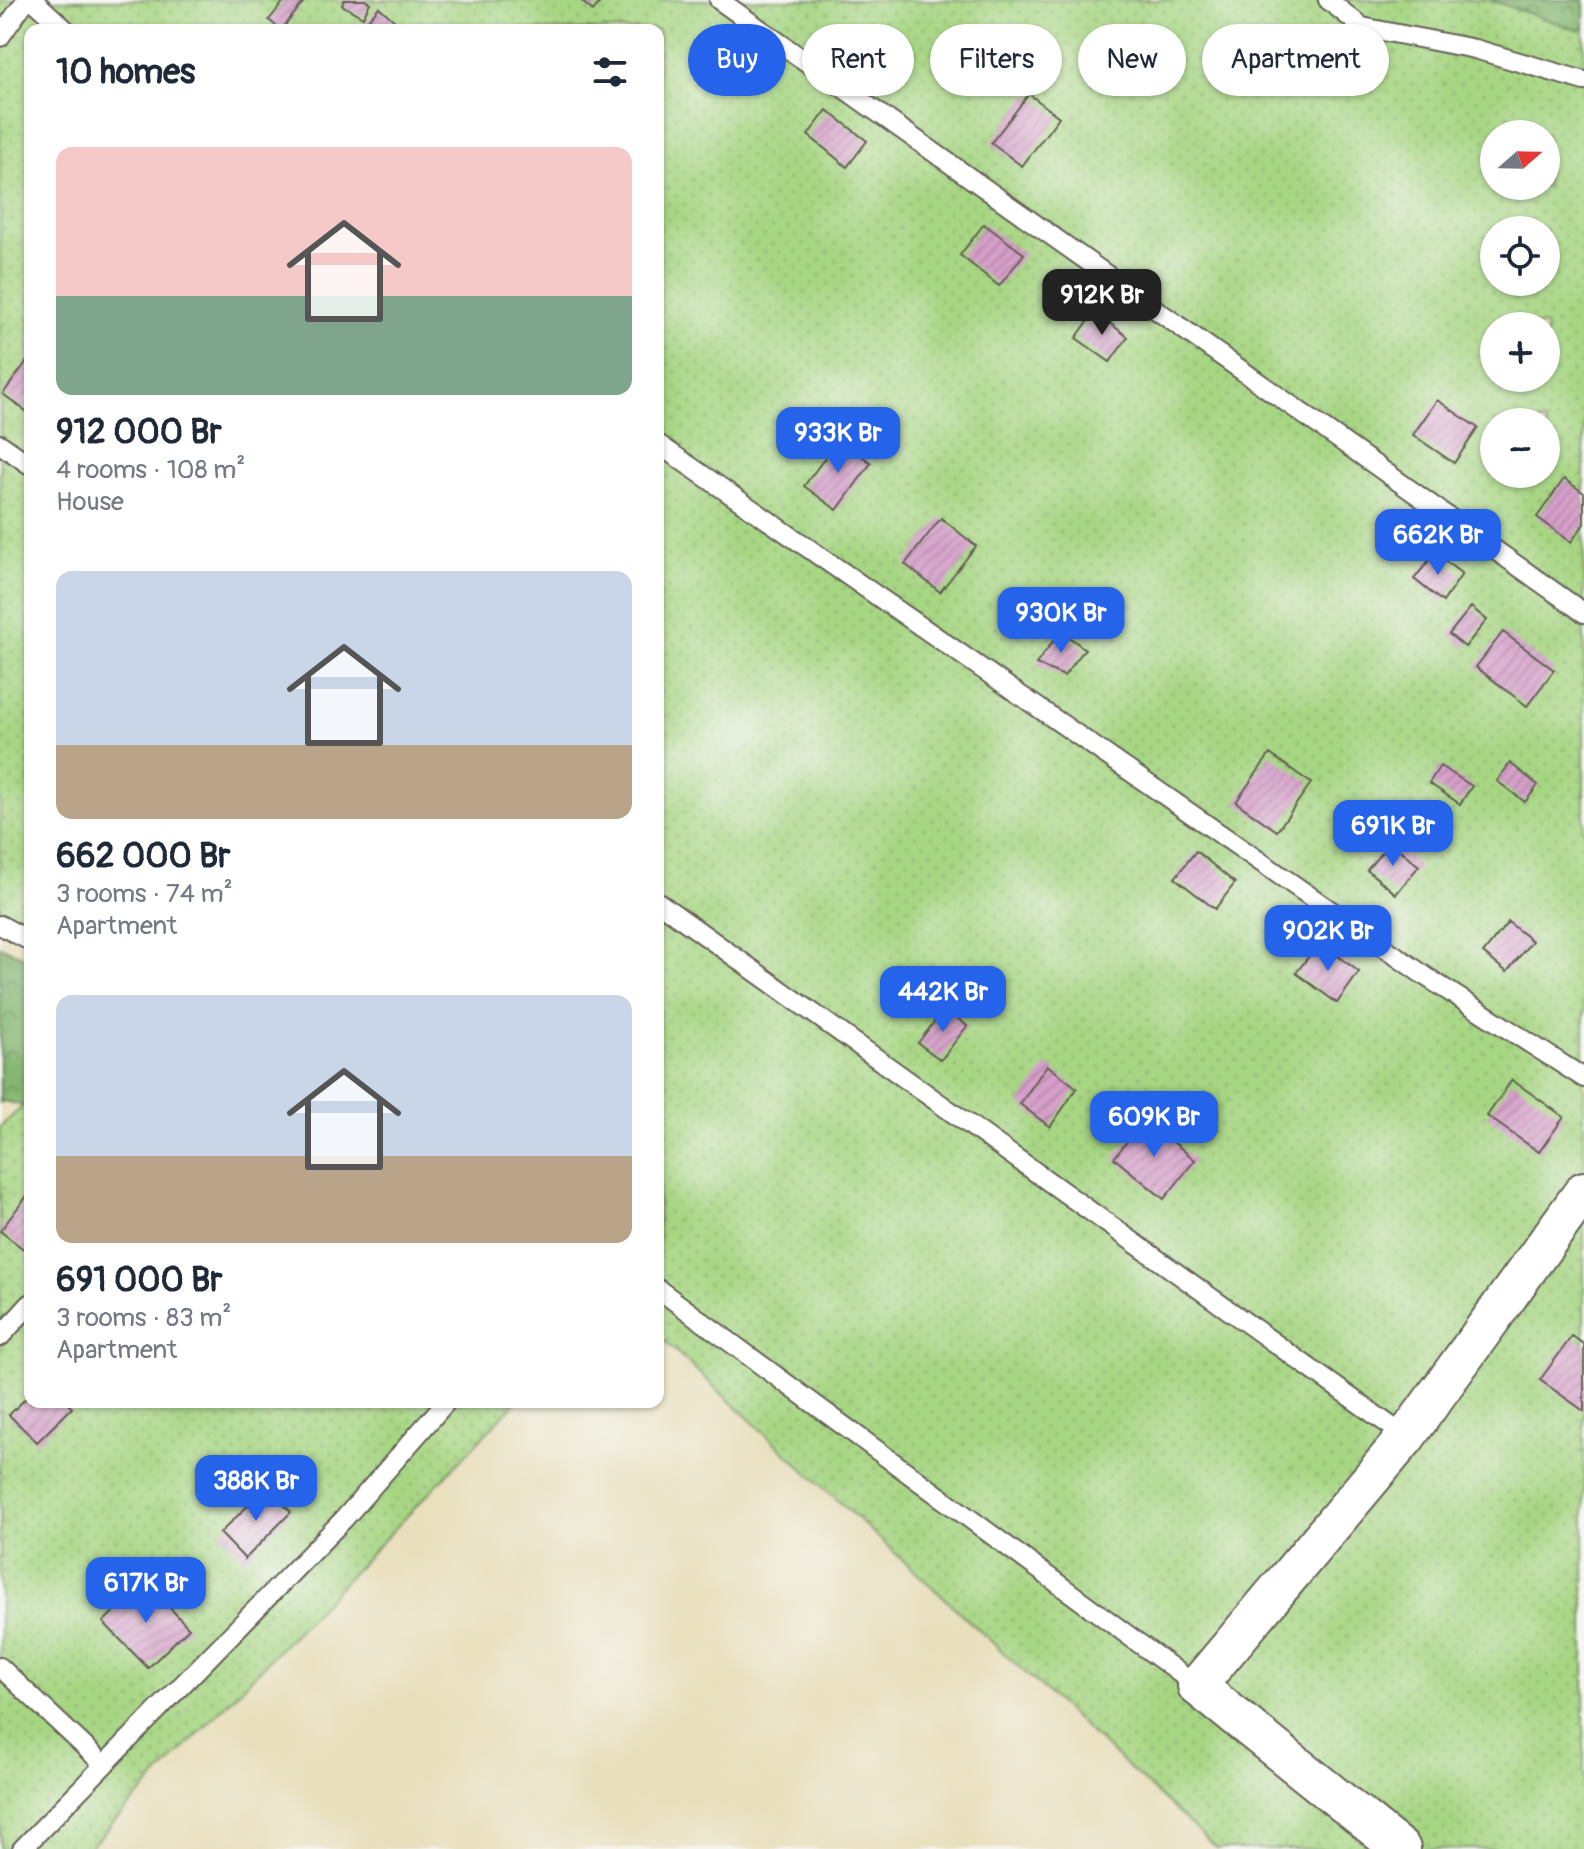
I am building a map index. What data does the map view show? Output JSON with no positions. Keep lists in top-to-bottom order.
{
  "north": "right",
  "page": {
    "chip": [
      "Buy",
      "Rent",
      "Filters",
      "New",
      "Apartment"
    ],
    "heading": "10 homes",
    "map_buttons": ["+", "−"],
    "list": [
      {
        "name": "912 000 Br",
        "note": "4 rooms · 108 m² · House"
      },
      {
        "name": "662 000 Br",
        "note": "3 rooms · 74 m² · Apartment"
      },
      {
        "name": "691 000 Br",
        "note": "3 rooms · 83 m² · Apartment"
      }
    ],
    "price": [
      "912K Br",
      "933K Br",
      "662K Br",
      "930K Br",
      "691K Br",
      "902K Br",
      "442K Br",
      "609K Br",
      "388K Br",
      "617K Br"
    ]
  }
}
